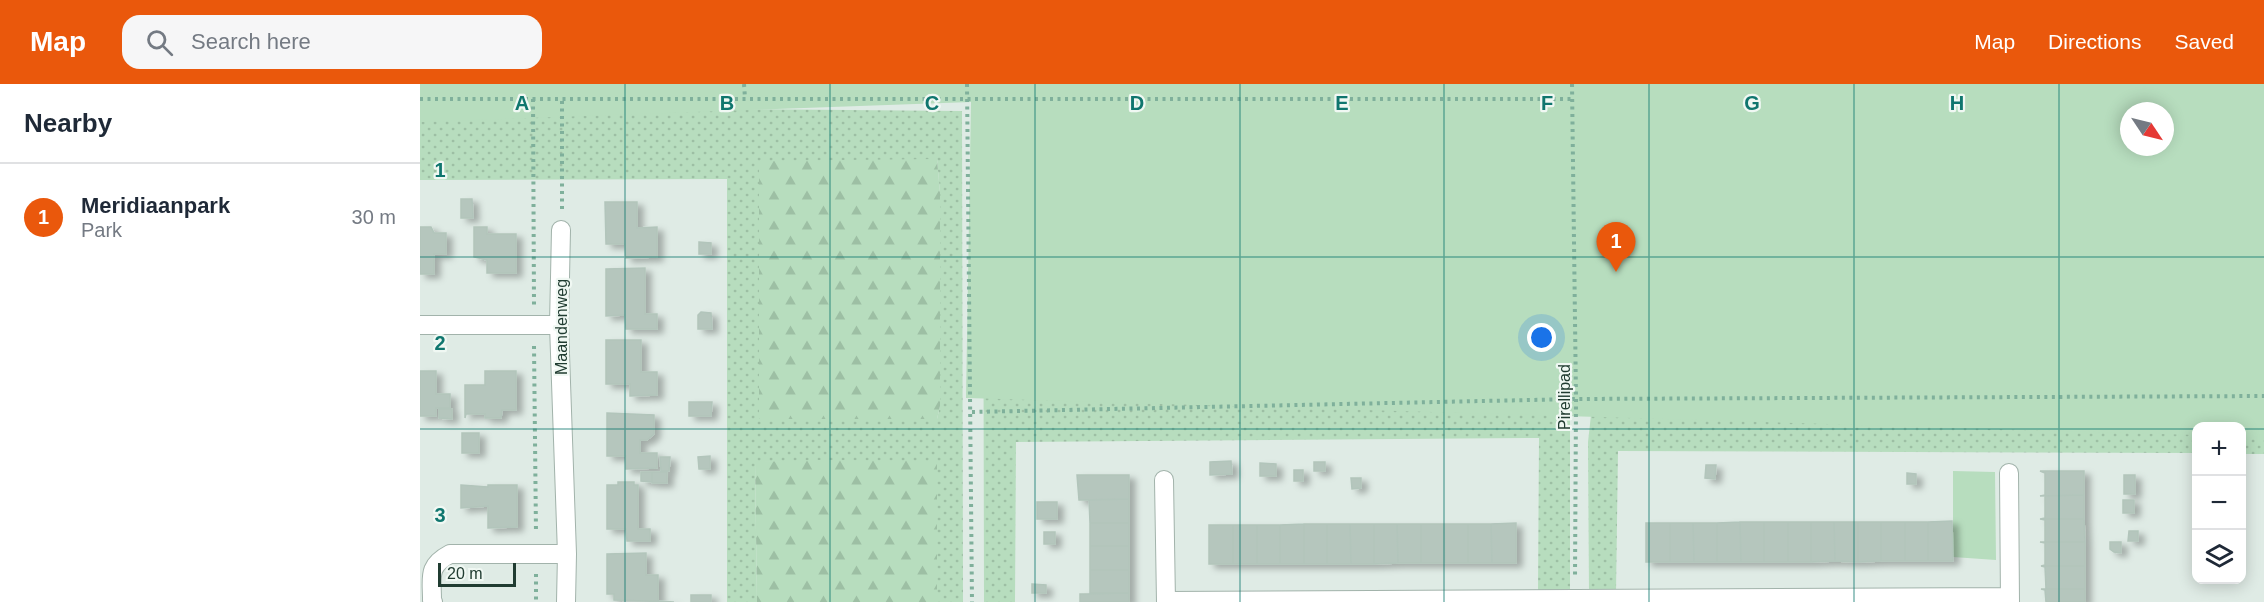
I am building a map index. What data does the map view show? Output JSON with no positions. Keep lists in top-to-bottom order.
{
  "streets": {
    "street": ["Maandenweg"],
    "path": ["Pirellipad"]
  },
  "scale_bar": "20 m",
  "north": "bottom right",
  "page": {
    "header": "Map",
    "search": "Search here",
    "nav": ["Map", "Directions", "Saved"],
    "heading": "Nearby",
    "list": [
      {
        "mark": "1",
        "name": "Meridiaanpark",
        "note": "Park",
        "value": "30 m"
      }
    ],
    "pins": "1",
    "map_buttons": ["+", "−"],
    "scale": "20 m"
  },
  "grid": {
    "columns": [
      "A",
      "B",
      "C",
      "D",
      "E",
      "F",
      "G",
      "H"
    ],
    "rows": ["1", "2", "3"]
  }
}
